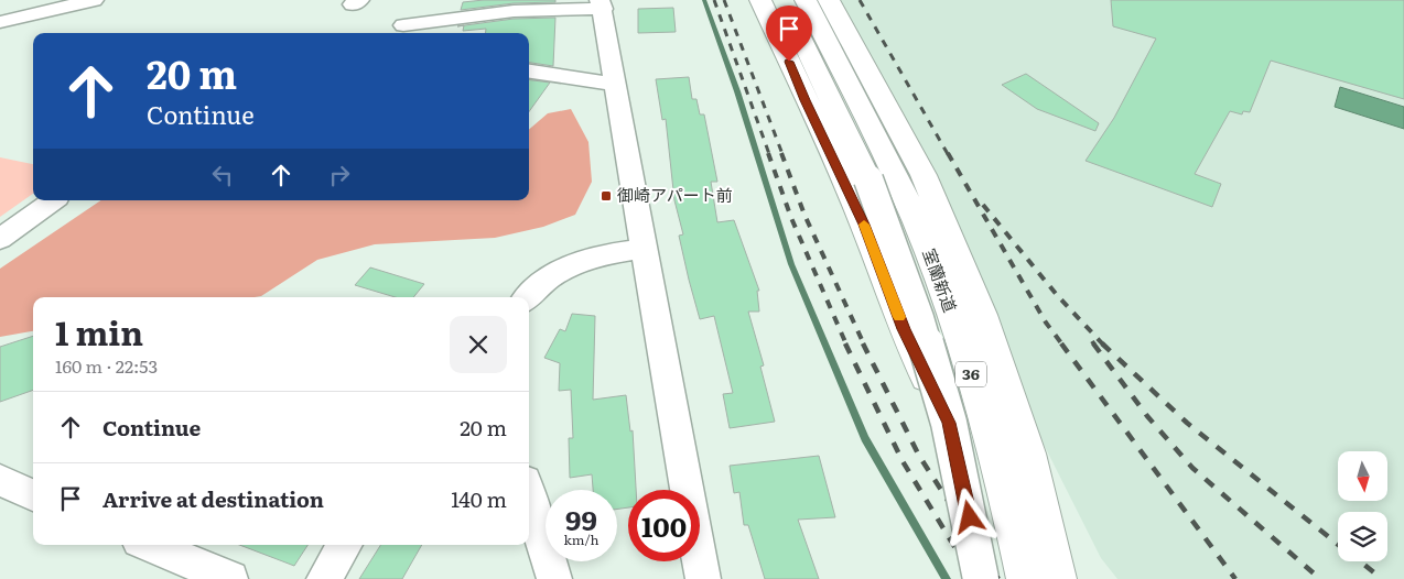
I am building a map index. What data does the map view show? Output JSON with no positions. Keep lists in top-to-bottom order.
{
  "streets": {
    "highway": ["室蘭新道", "36"]
  },
  "places": {
    "transit": ["御崎アパート前"]
  },
  "north": "bottom",
  "page": {
    "turn": ["20 m", "Continue"],
    "heading": ["1 min", "160 m · 22:53"],
    "list": [
      {
        "name": "Continue",
        "value": "20 m"
      },
      {
        "name": "Arrive at destination",
        "value": "140 m"
      }
    ],
    "speed": "99 km/h",
    "limit": "100"
  }
}
